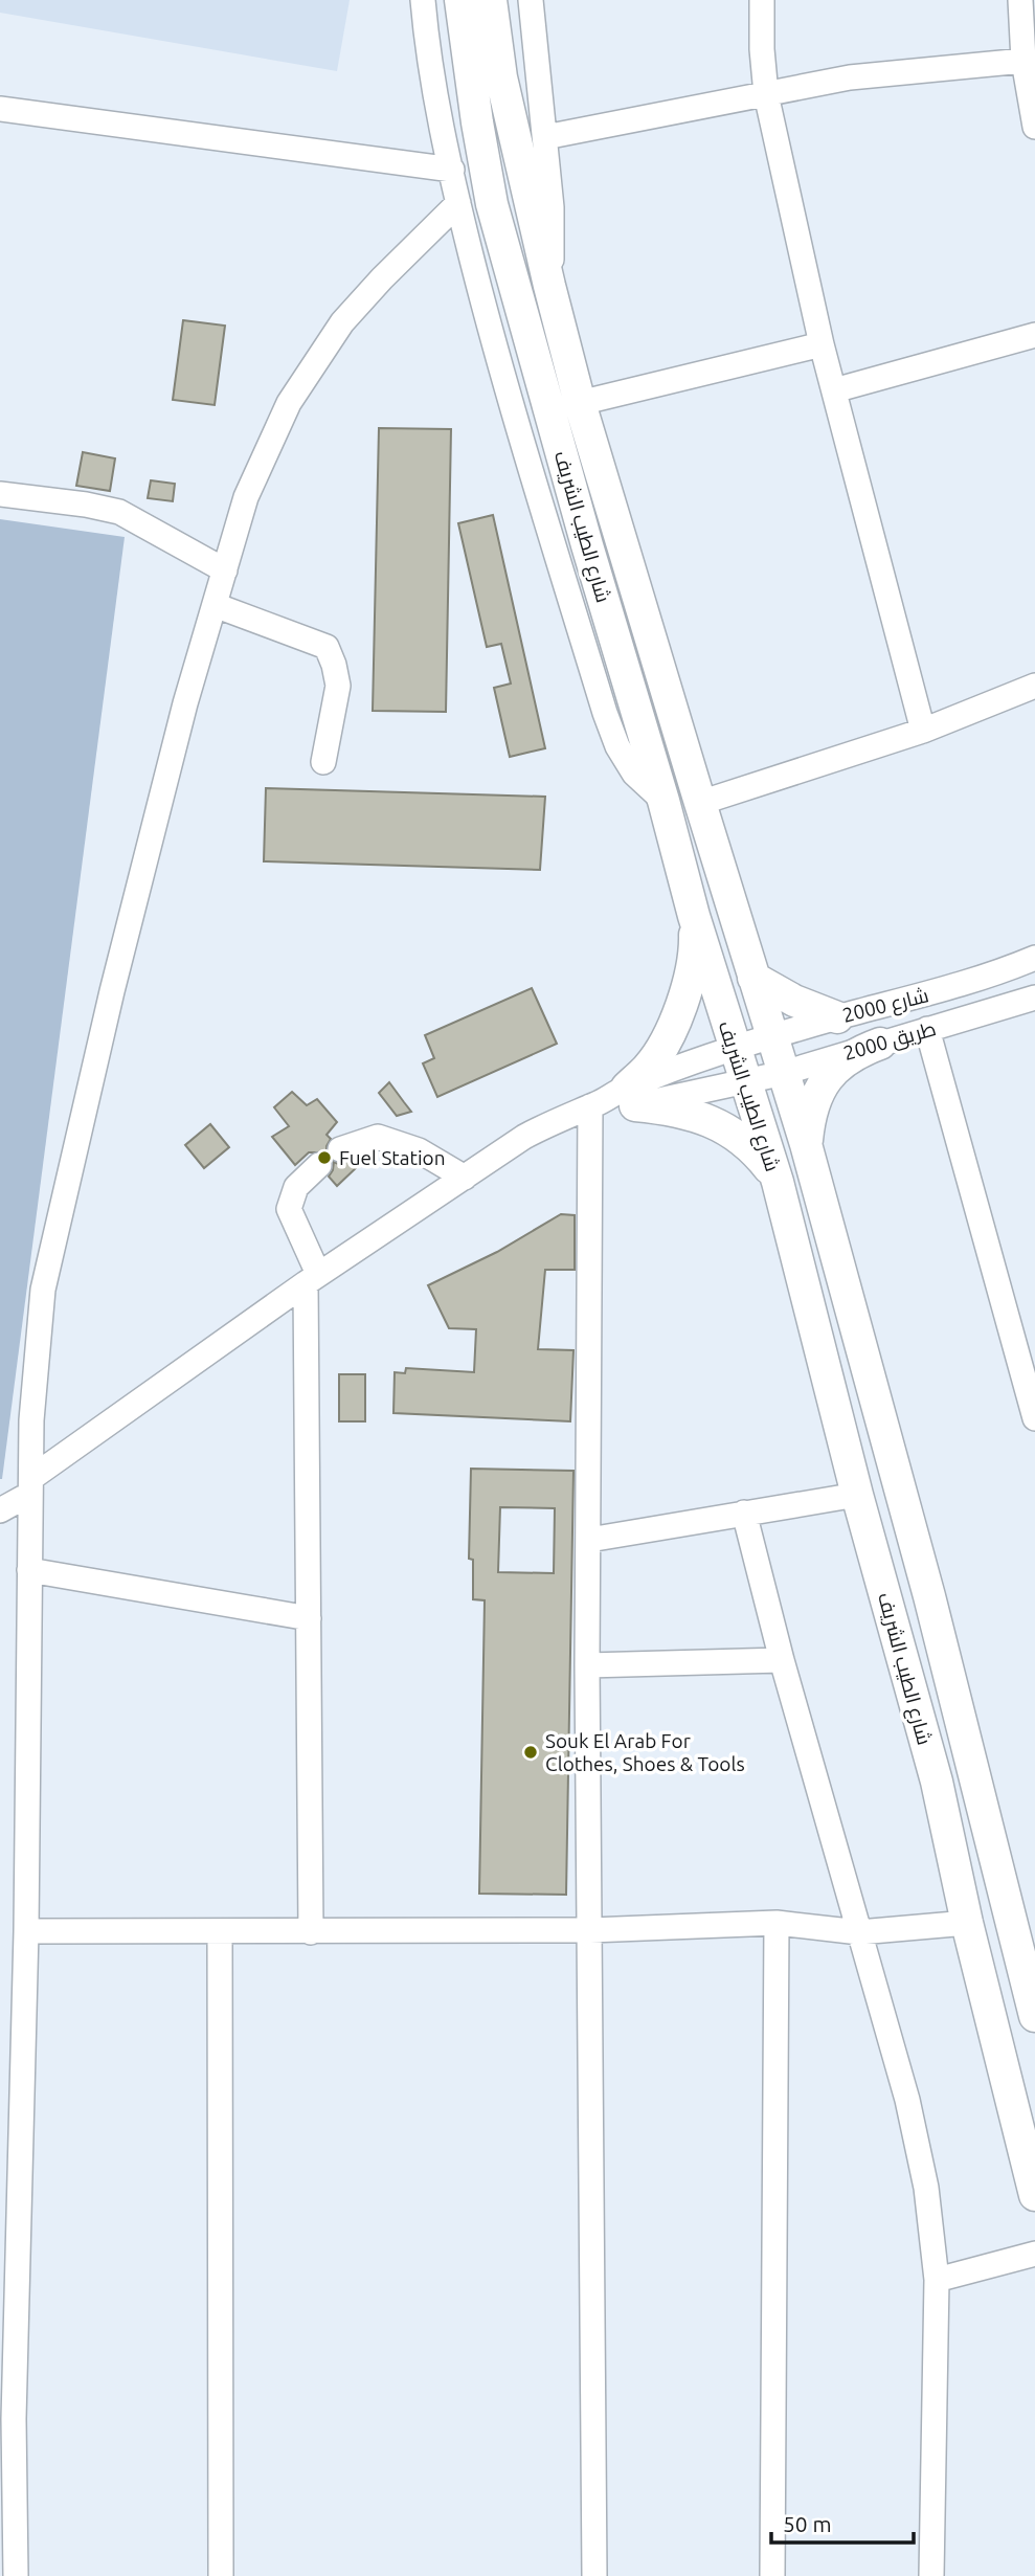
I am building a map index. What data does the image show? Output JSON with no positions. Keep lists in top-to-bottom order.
{
  "streets": {
    "main road": ["شارع الطيب الشريف"],
    "street": ["شارع 2000", "طريق 2000"]
  },
  "crossings": [
    ["شارع الطيب الشريف", "شارع 2000"],
    ["شارع الطيب الشريف", "طريق 2000"],
    ["شارع 2000", "طريق 2000"]
  ],
  "places": ["Fuel Station", "Souk El Arab For Clothes, Shoes & Tools"],
  "scale_bar": "50 m"
}
